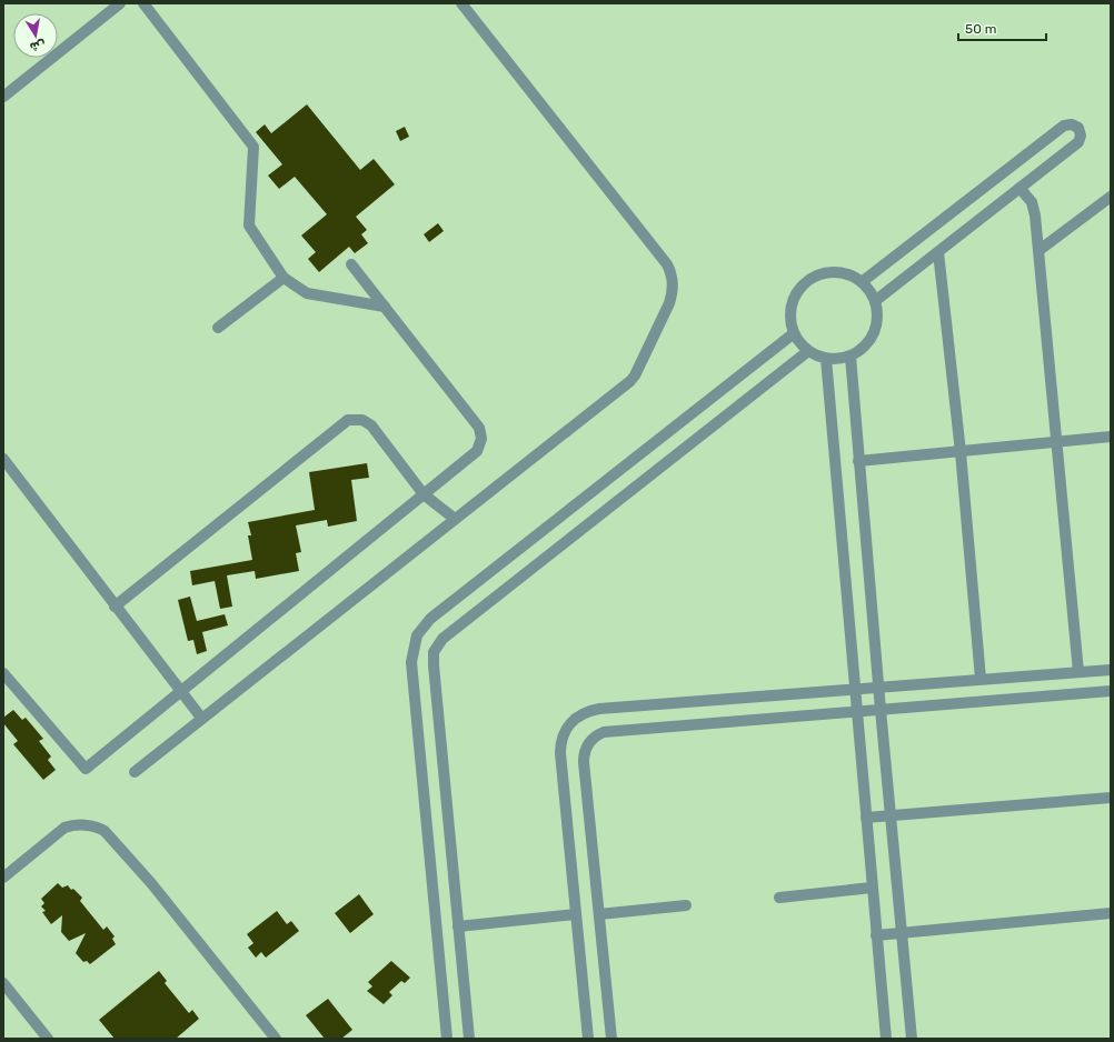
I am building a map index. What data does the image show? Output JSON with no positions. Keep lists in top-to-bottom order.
{
  "scale_bar": "50 m",
  "north": "bottom"
}
